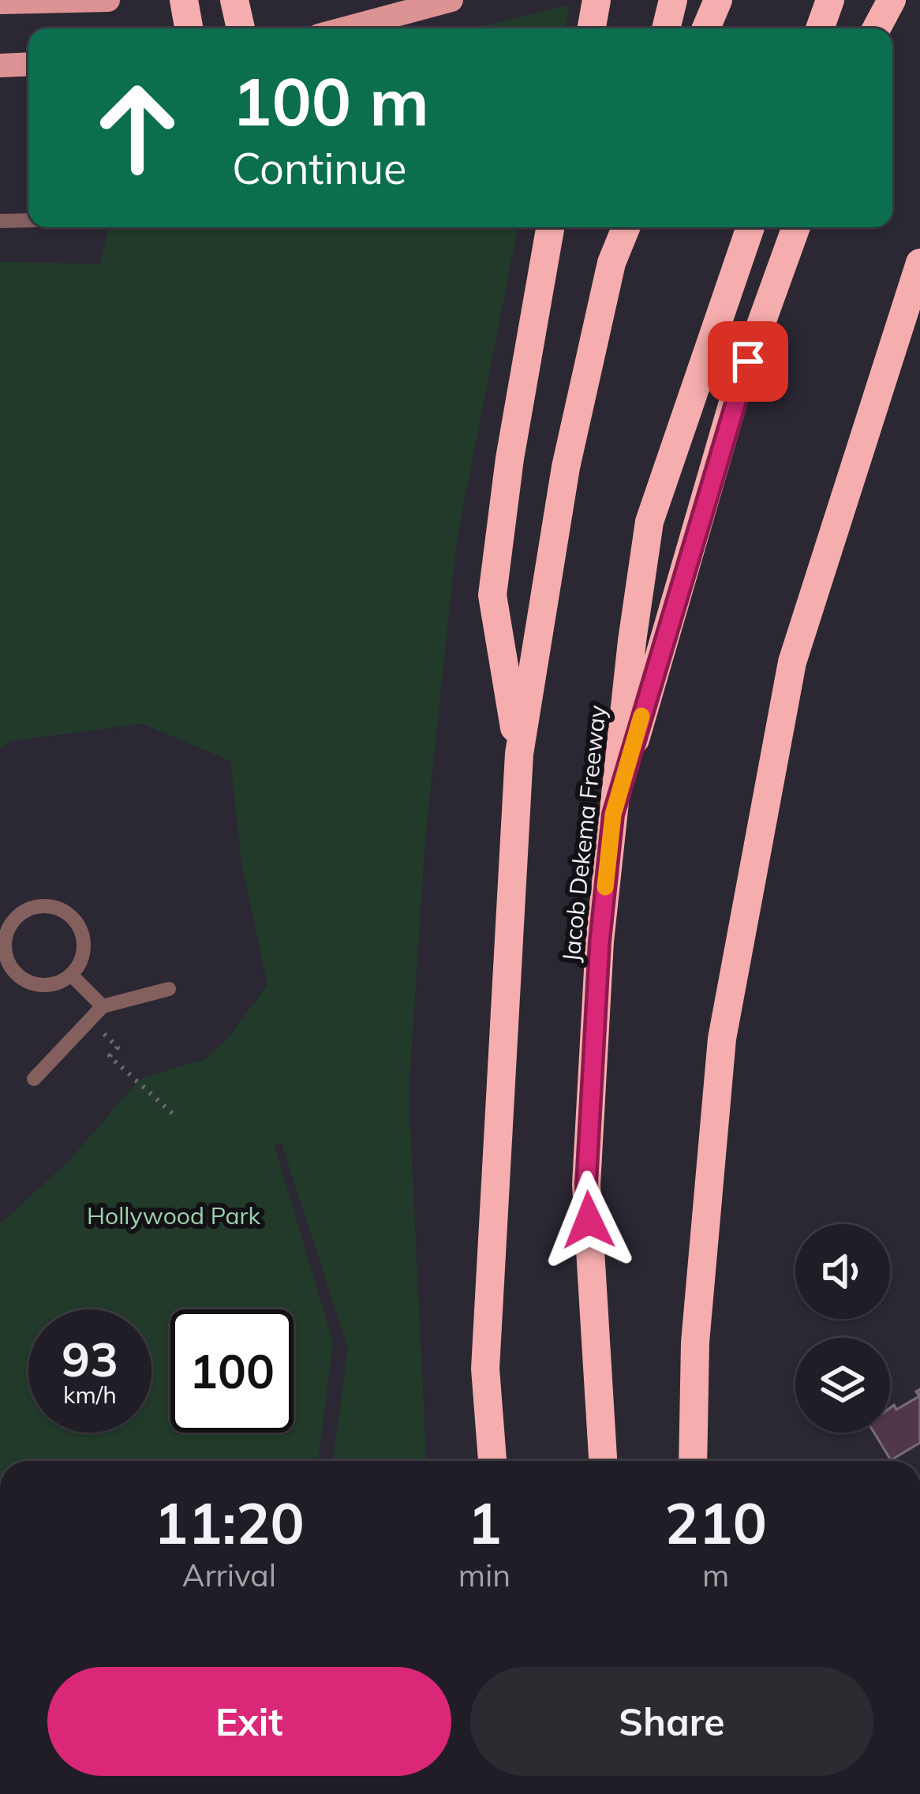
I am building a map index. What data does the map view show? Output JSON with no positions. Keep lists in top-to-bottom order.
{
  "streets": {
    "highway": ["Jacob Dekema Freeway"]
  },
  "parks": ["Hollywood Park"],
  "page": {
    "turn": ["100 m", "Continue"],
    "speed": "93 km/h",
    "limit": "100",
    "eta": [
      "11:20",
      "Arrival",
      "1",
      "min",
      "210",
      "m"
    ],
    "buttons": ["Exit", "Share"]
  }
}
